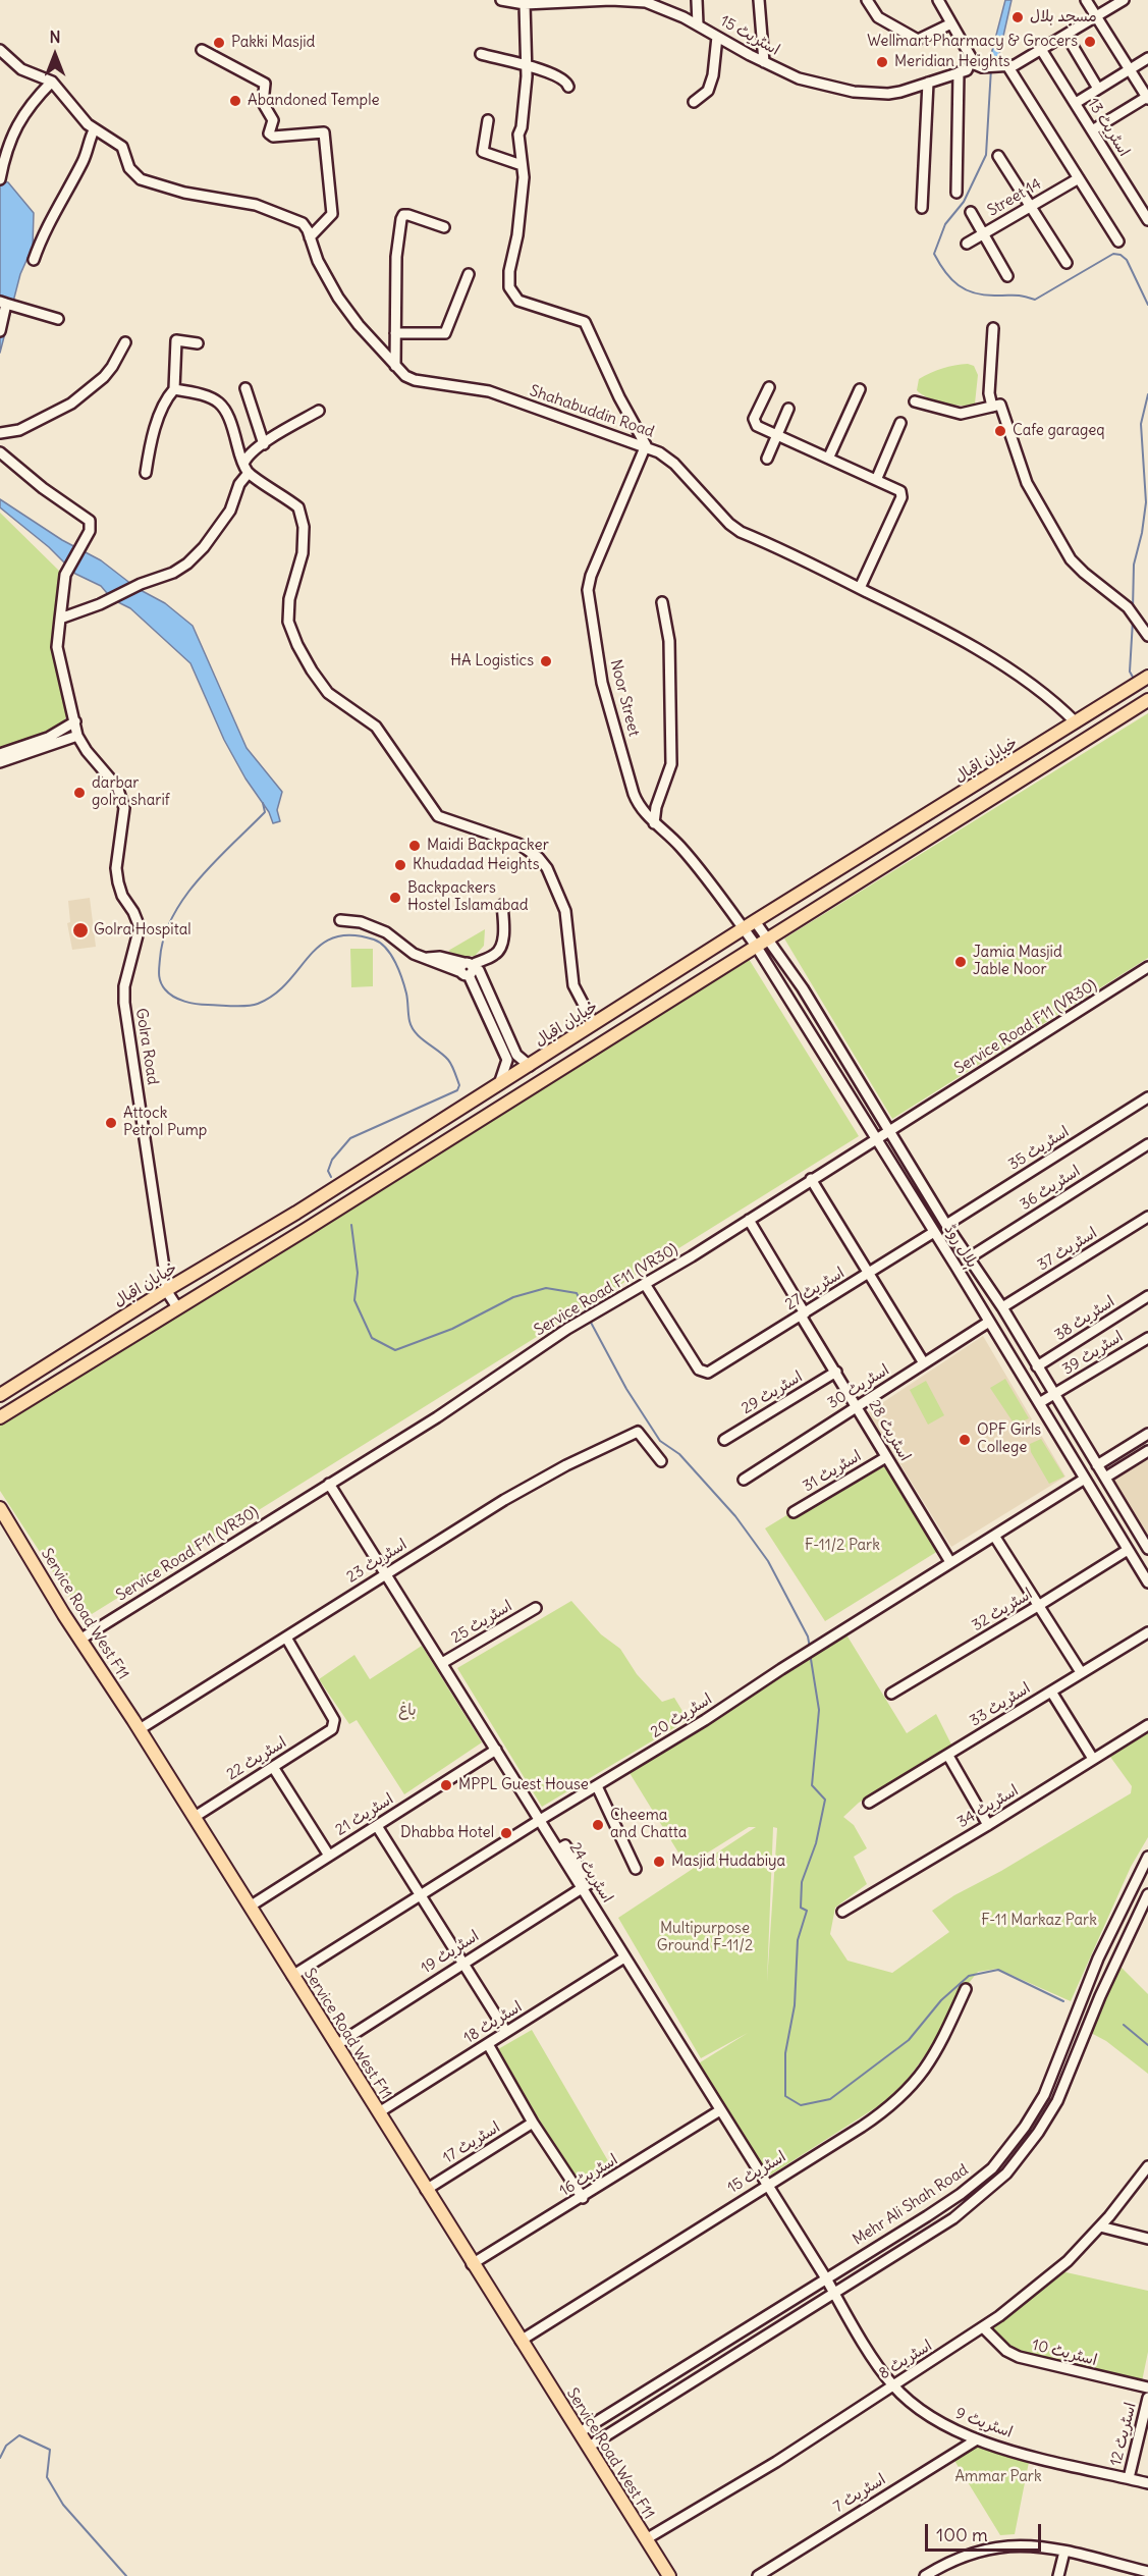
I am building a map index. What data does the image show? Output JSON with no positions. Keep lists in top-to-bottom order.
{
  "streets": {
    "main road": ["خیابان اقبال", "Service Road West F11"],
    "street": [
      "اسٹریٹ 15",
      "اسٹریٹ 13",
      "Street 14",
      "Shahabuddin Road",
      "Noor Street",
      "Service Road F11 (VR30)",
      "Golra Road",
      "اسٹریٹ 35",
      "اسٹریٹ 36",
      "ہلال روڈ",
      "اسٹریٹ 37",
      "اسٹریٹ 27",
      "اسٹریٹ 38",
      "اسٹریٹ 39",
      "اسٹریٹ 30",
      "اسٹریٹ 29",
      "اسٹریٹ 28",
      "اسٹریٹ 31",
      "اسٹریٹ 23",
      "اسٹریٹ 32",
      "اسٹریٹ 25",
      "اسٹریٹ 33",
      "اسٹریٹ 20",
      "اسٹریٹ 22",
      "اسٹریٹ 34",
      "اسٹریٹ 21",
      "اسٹریٹ 24",
      "اسٹریٹ 19",
      "اسٹریٹ 18",
      "اسٹریٹ 17",
      "اسٹریٹ 16",
      "Mehr Ali Shah Road",
      "اسٹریٹ 10",
      "اسٹریٹ 8",
      "اسٹریٹ 9",
      "اسٹریٹ 12",
      "اسٹریٹ 7"
    ]
  },
  "crossings": [
    ["اسٹریٹ 15", "Service Road West F11"],
    ["اسٹریٹ 15", "اسٹریٹ 24"],
    ["Shahabuddin Road", "Noor Street"],
    ["Shahabuddin Road", "خیابان اقبال"],
    ["Noor Street", "خیابان اقبال"],
    ["Noor Street", "ہلال روڈ"],
    ["خیابان اقبال", "Golra Road"],
    ["خیابان اقبال", "ہلال روڈ"],
    ["Service Road F11 (VR30)", "ہلال روڈ"],
    ["Service Road F11 (VR30)", "اسٹریٹ 27"],
    ["Service Road F11 (VR30)", "اسٹریٹ 28"],
    ["Service Road F11 (VR30)", "Service Road West F11"],
    ["Service Road F11 (VR30)", "اسٹریٹ 24"],
    ["اسٹریٹ 35", "ہلال روڈ"],
    ["اسٹریٹ 36", "ہلال روڈ"],
    ["ہلال روڈ", "اسٹریٹ 37"],
    ["ہلال روڈ", "اسٹریٹ 27"],
    ["ہلال روڈ", "اسٹریٹ 38"],
    ["ہلال روڈ", "اسٹریٹ 39"],
    ["ہلال روڈ", "اسٹریٹ 30"],
    ["ہلال روڈ", "اسٹریٹ 32"],
    ["ہلال روڈ", "اسٹریٹ 20"],
    ["اسٹریٹ 27", "اسٹریٹ 28"],
    ["اسٹریٹ 30", "اسٹریٹ 28"],
    ["اسٹریٹ 29", "اسٹریٹ 28"],
    ["اسٹریٹ 28", "اسٹریٹ 31"],
    ["اسٹریٹ 28", "اسٹریٹ 20"],
    ["اسٹریٹ 23", "Service Road West F11"],
    ["اسٹریٹ 23", "اسٹریٹ 22"],
    ["اسٹریٹ 23", "اسٹریٹ 24"],
    ["Service Road West F11", "اسٹریٹ 20"],
    ["Service Road West F11", "اسٹریٹ 22"],
    ["Service Road West F11", "اسٹریٹ 21"],
    ["Service Road West F11", "اسٹریٹ 19"],
    ["Service Road West F11", "اسٹریٹ 18"],
    ["Service Road West F11", "اسٹریٹ 17"],
    ["Service Road West F11", "اسٹریٹ 16"],
    ["Service Road West F11", "Mehr Ali Shah Road"],
    ["Service Road West F11", "اسٹریٹ 8"],
    ["اسٹریٹ 25", "اسٹریٹ 24"],
    ["اسٹریٹ 20", "اسٹریٹ 24"],
    ["اسٹریٹ 21", "اسٹریٹ 24"],
    ["اسٹریٹ 24", "اسٹریٹ 19"],
    ["اسٹریٹ 24", "اسٹریٹ 18"],
    ["اسٹریٹ 24", "اسٹریٹ 16"],
    ["اسٹریٹ 24", "Mehr Ali Shah Road"],
    ["اسٹریٹ 24", "اسٹریٹ 9"],
    ["Mehr Ali Shah Road", "اسٹریٹ 9"],
    ["اسٹریٹ 10", "اسٹریٹ 8"],
    ["اسٹریٹ 8", "اسٹریٹ 9"],
    ["اسٹریٹ 9", "اسٹریٹ 12"],
    ["اسٹریٹ 9", "اسٹریٹ 7"]
  ],
  "parks": [
    "F-11/2 Park",
    "باغ",
    "F-11 Markaz Park",
    "Multipurpose Ground F-11/2",
    "Ammar Park"
  ],
  "places": [
    "مسجد بلال",
    "Wellmart Pharmacy & Grocers",
    "Pakki Masjid",
    "Meridian Heights",
    "Abandoned Temple",
    "Cafe garageq",
    "HA Logistics",
    "darbar golra sharif",
    "Maidi Backpacker",
    "Khudadad Heights",
    "Backpackers Hostel Islamabad",
    "Golra Hospital",
    "Jamia Masjid Jable Noor",
    "Attock Petrol Pump",
    "OPF Girls College",
    "MPPL Guest House",
    "Cheema and Chatta",
    "Dhabba Hotel",
    "Masjid Hudabiya"
  ],
  "scale_bar": "100 m",
  "north": "top"
}
